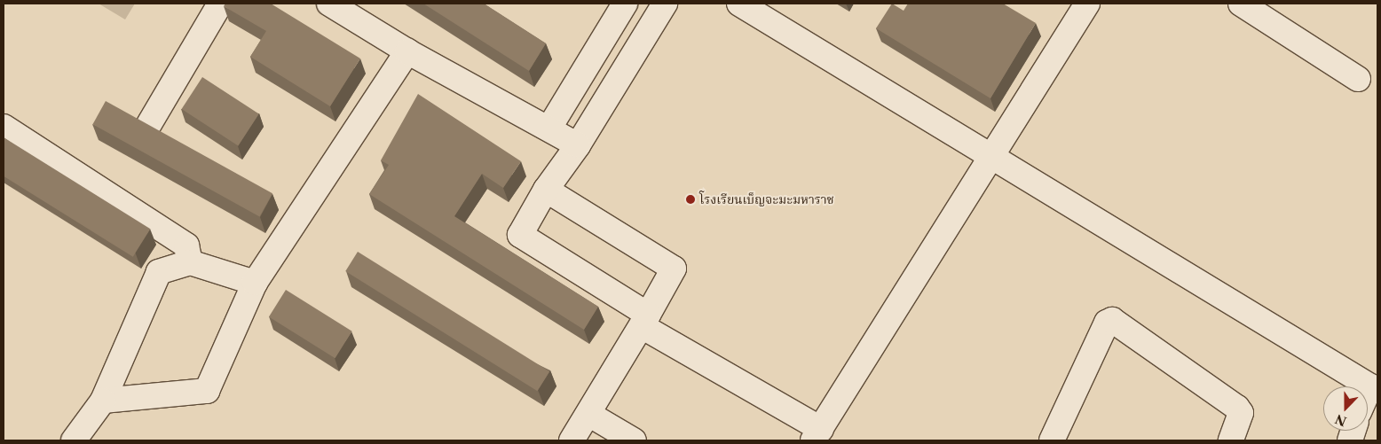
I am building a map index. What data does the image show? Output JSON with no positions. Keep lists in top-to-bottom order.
{
  "places": ["โรงเรียนเบ็ญจะมะมหาราช"],
  "north": "bottom"
}
